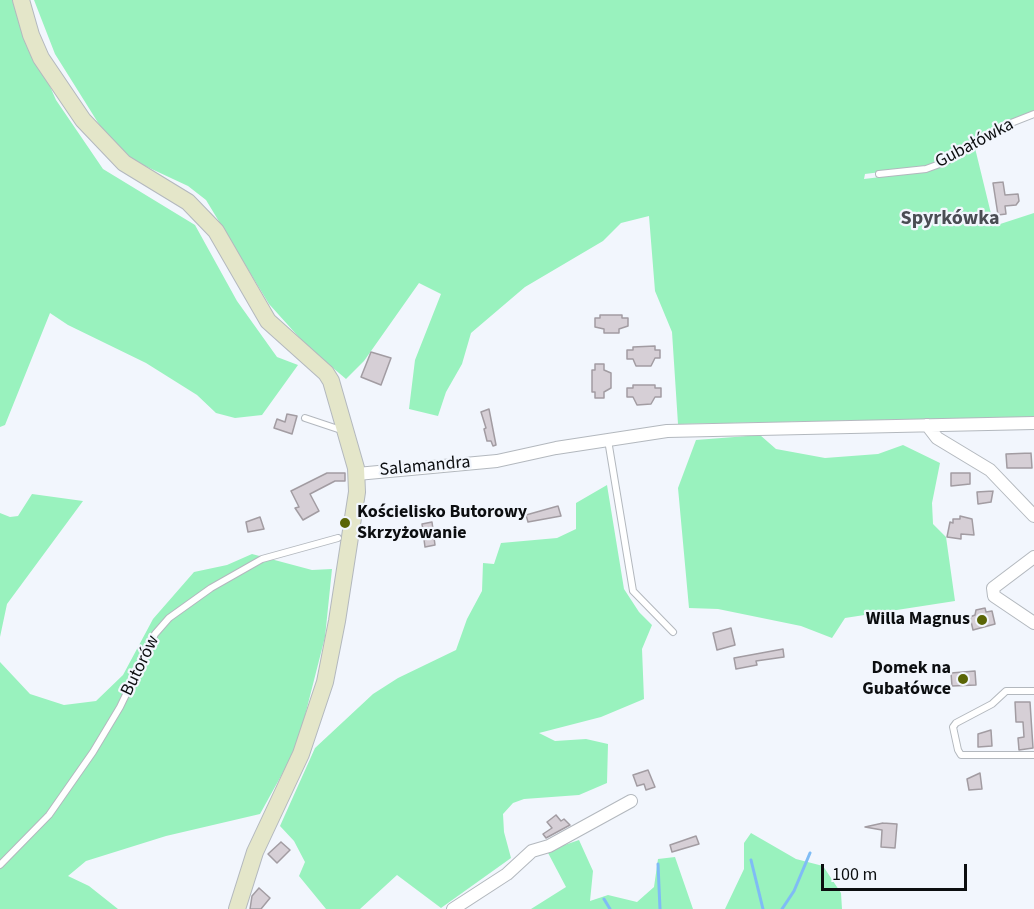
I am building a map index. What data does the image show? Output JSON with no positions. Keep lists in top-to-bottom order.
{
  "streets": {
    "street": ["Salamandra"],
    "lane": ["Gubałówka", "Butorów"]
  },
  "crossings": [
    ["Salamandra", "Butorów"]
  ],
  "districts": ["Spyrkówka"],
  "places": ["Kościelisko Butorowy Skrzyżowanie", "Willa Magnus", "Domek na Gubałówce"],
  "scale_bar": "100 m"
}
